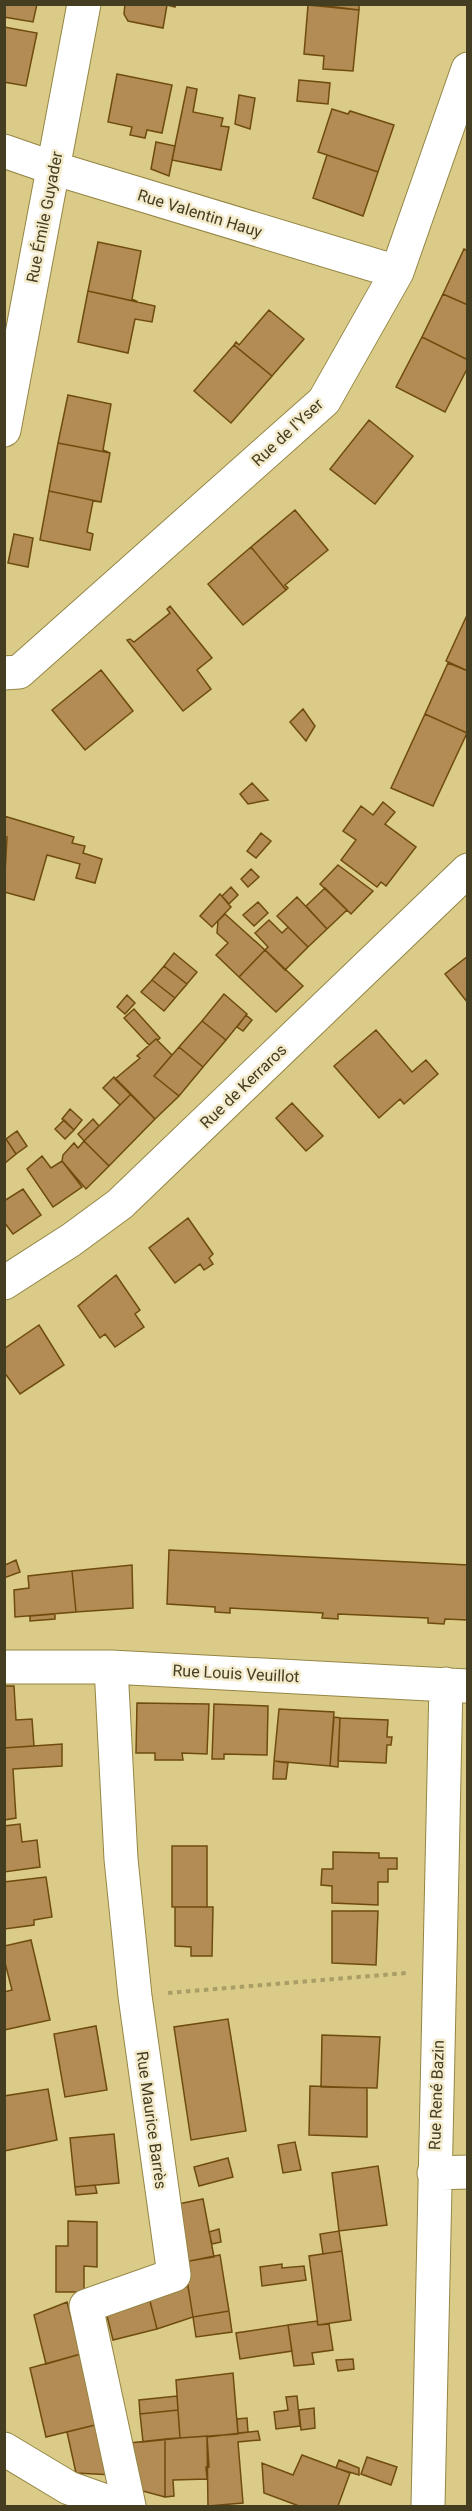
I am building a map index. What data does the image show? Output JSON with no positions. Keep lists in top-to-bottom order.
{
  "streets": {
    "street": [
      "Rue Valentin Hauy",
      "Rue Émile Guyader",
      "Rue de l'Yser",
      "Rue de Kerraros",
      "Rue Louis Veuillot",
      "Rue René Bazin",
      "Rue Maurice Barrès"
    ]
  },
  "crossings": [
    ["Rue Valentin Hauy", "Rue Émile Guyader"],
    ["Rue Valentin Hauy", "Rue de l'Yser"],
    ["Rue Louis Veuillot", "Rue René Bazin"],
    ["Rue Louis Veuillot", "Rue Maurice Barrès"]
  ]
}
